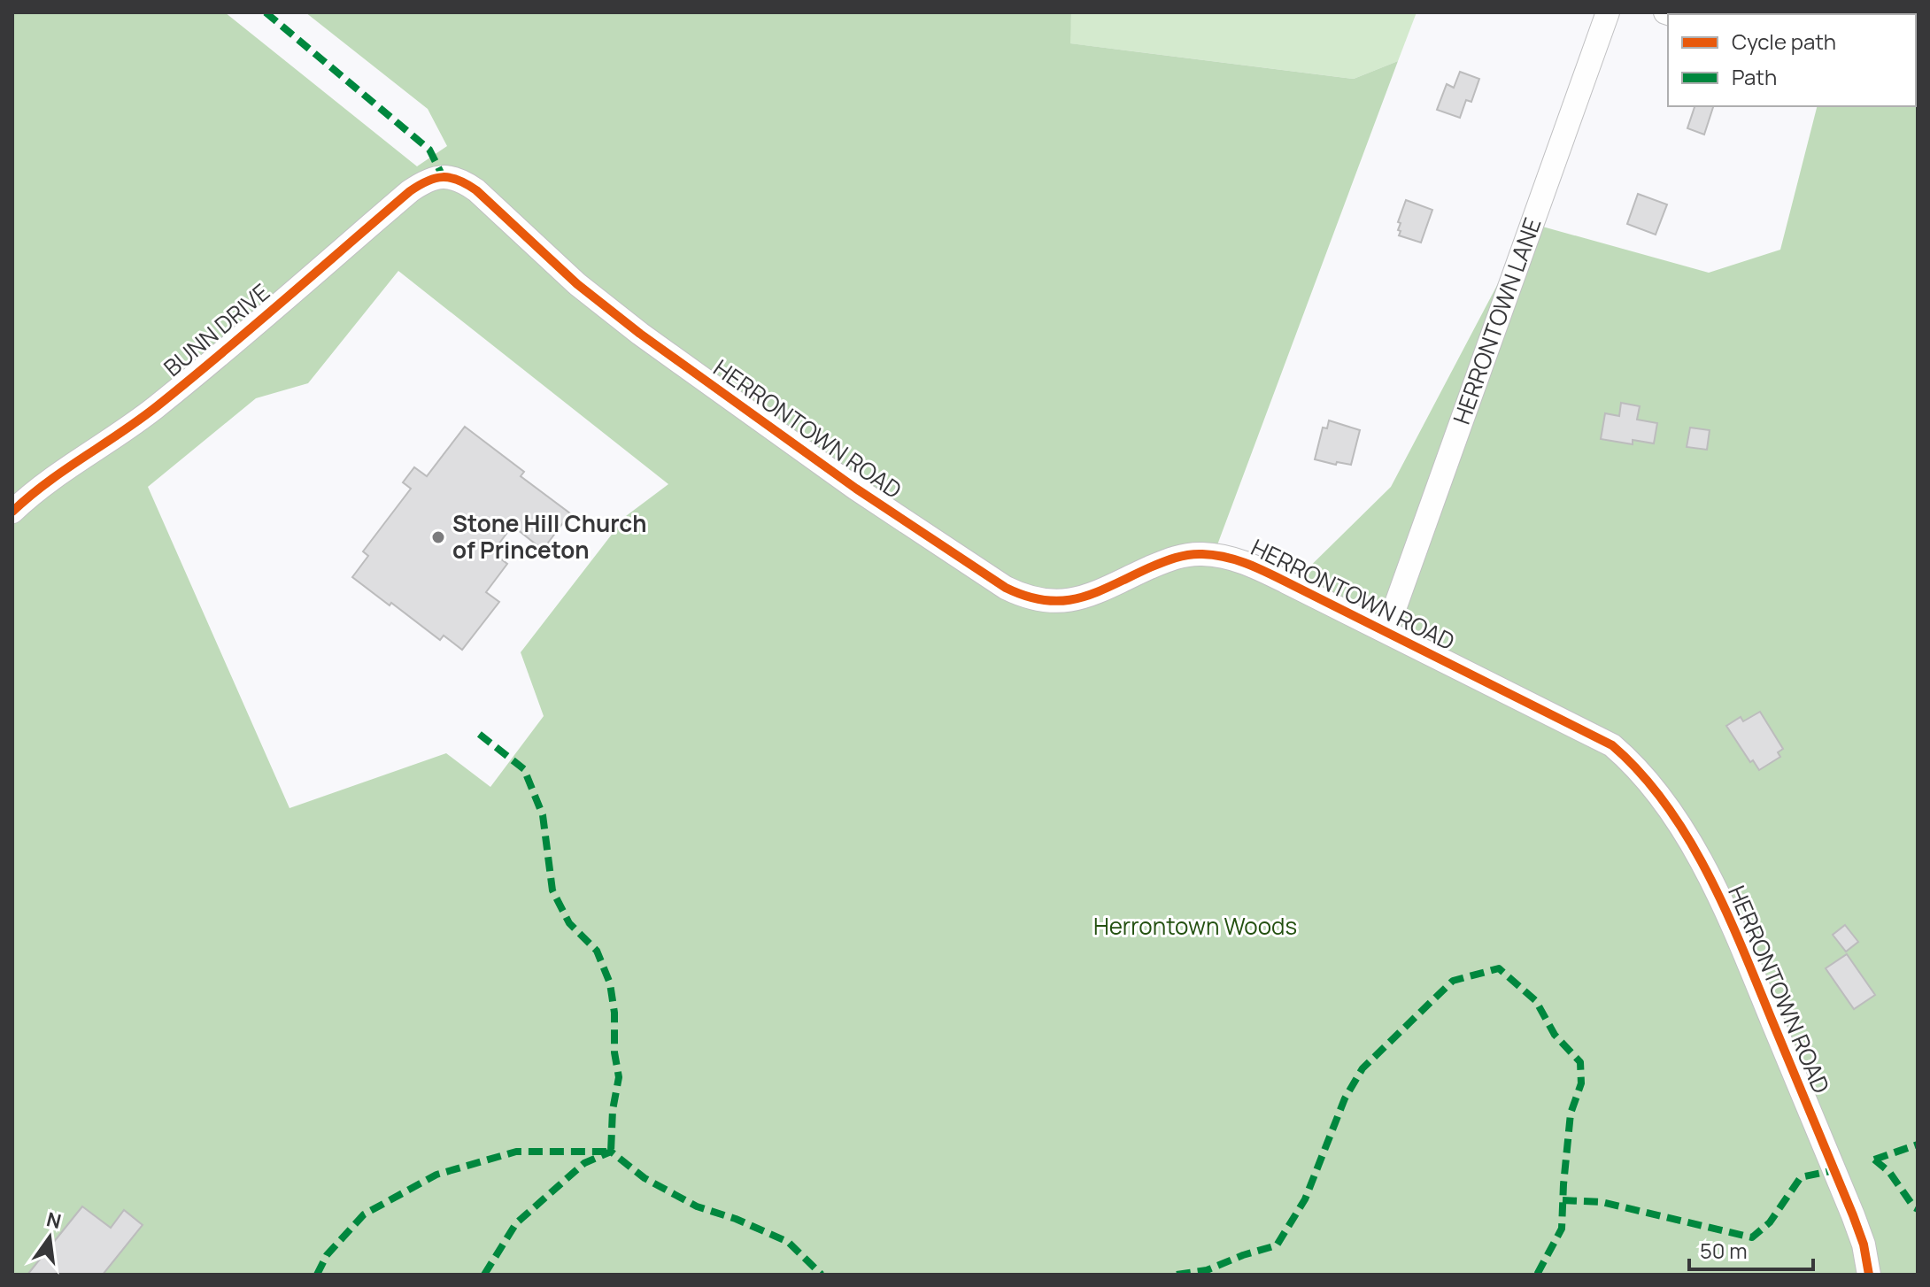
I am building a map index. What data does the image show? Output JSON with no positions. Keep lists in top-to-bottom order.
{
  "streets": {
    "street": ["HERRONTOWN LANE", "BUNN DRIVE", "HERRONTOWN ROAD"]
  },
  "crossings": [
    ["HERRONTOWN LANE", "HERRONTOWN ROAD"],
    ["BUNN DRIVE", "HERRONTOWN ROAD"]
  ],
  "parks": ["Herrontown Woods"],
  "places": ["Stone Hill Church of Princeton"],
  "legend": ["Cycle path", "Path"],
  "scale_bar": "50 m",
  "north": "top"
}
